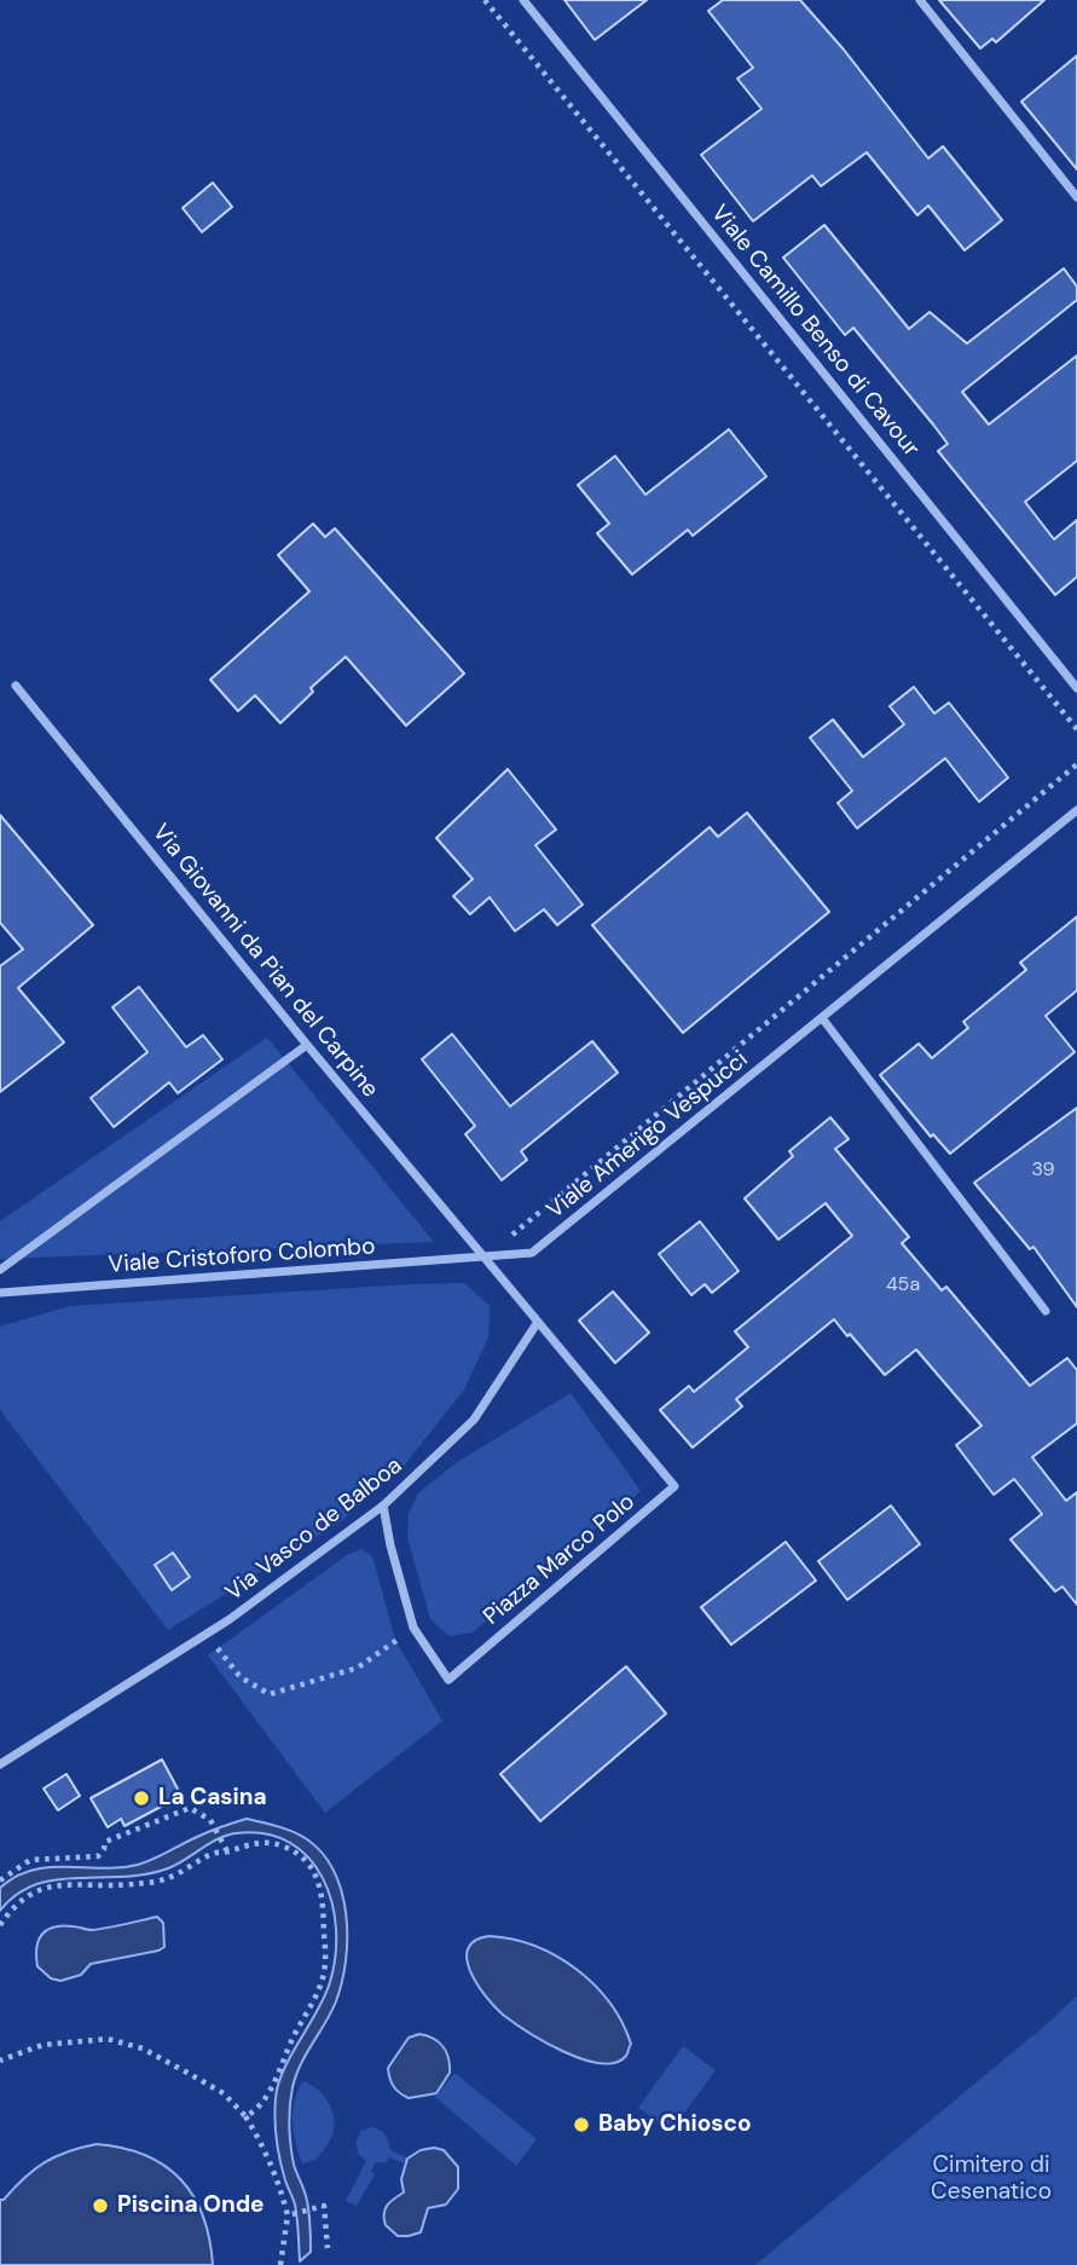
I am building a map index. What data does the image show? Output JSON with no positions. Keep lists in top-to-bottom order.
{
  "streets": {
    "street": [
      "Viale Camillo Benso di Cavour",
      "Via Giovanni da Pian del Carpine",
      "Viale Amerigo Vespucci",
      "Viale Cristoforo Colombo",
      "Via Vasco de Balboa",
      "Piazza Marco Polo"
    ]
  },
  "crossings": [
    ["Via Giovanni da Pian del Carpine", "Viale Amerigo Vespucci"],
    ["Via Giovanni da Pian del Carpine", "Viale Cristoforo Colombo"],
    ["Viale Amerigo Vespucci", "Viale Cristoforo Colombo"],
    ["Via Vasco de Balboa", "Piazza Marco Polo"]
  ],
  "parks": ["Cimitero di Cesenatico"],
  "places": ["La Casina", "Baby Chiosco", "Piscina Onde"],
  "house_numbers": ["39", "45a"]
}
